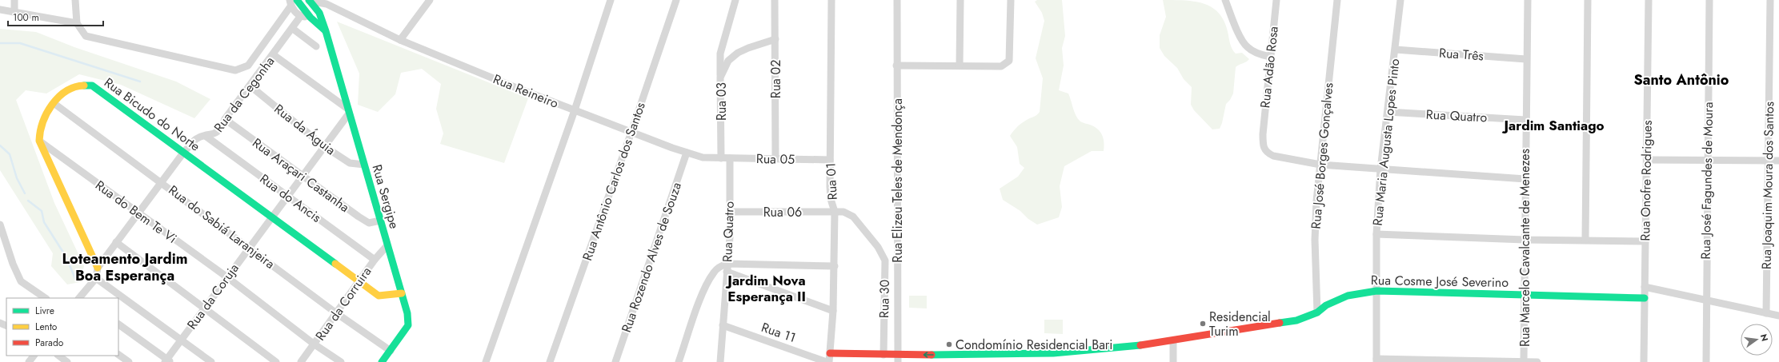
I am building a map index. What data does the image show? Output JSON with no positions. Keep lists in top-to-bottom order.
{
  "streets": {
    "street": [
      "Rua Três",
      "Rua Adão Rosa",
      "Rua 02",
      "Rua Reineiro",
      "Rua da Cegonha",
      "Rua 03",
      "Rua Bicudo do Norte",
      "Rua Quatro",
      "Rua da Águia",
      "Rua Maria Augusta Lopes Pinto",
      "Rua José Borges Gonçalves",
      "Rua 05",
      "Rua Araçari Castanha",
      "Rua Elizeu Teles de Mendonça",
      "Rua Onofre Rodrigues",
      "Rua José Fagundes de Moura",
      "Rua Antônio Carlos dos Santos",
      "Rua 01",
      "Rua Joaquim Moura dos Santos",
      "Rua Sergipe",
      "Rua do Ancis",
      "Rua do Bem Te Vi",
      "Rua 06",
      "Rua do Sabiá Laranjeira",
      "Rua Marcelo Cavalcante de Menezes",
      "Rua Rozendo Alves de Souza",
      "Rua Cosme José Severino",
      "Rua da Coruja",
      "Rua 30",
      "Rua da Corruira",
      "Rua 11"
    ]
  },
  "crossings": [
    ["Rua Três", "Rua Maria Augusta Lopes Pinto"],
    ["Rua Três", "Rua Marcelo Cavalcante de Menezes"],
    ["Rua Adão Rosa", "Rua Maria Augusta Lopes Pinto"],
    ["Rua Adão Rosa", "Rua José Borges Gonçalves"],
    ["Rua Adão Rosa", "Rua Marcelo Cavalcante de Menezes"],
    ["Rua 02", "Rua 03"],
    ["Rua 02", "Rua 05"],
    ["Rua Reineiro", "Rua 03"],
    ["Rua Reineiro", "Rua 05"],
    ["Rua Reineiro", "Rua Antônio Carlos dos Santos"],
    ["Rua Reineiro", "Rua Rozendo Alves de Souza"],
    ["Rua da Cegonha", "Rua Bicudo do Norte"],
    ["Rua da Cegonha", "Rua da Águia"],
    ["Rua da Cegonha", "Rua Araçari Castanha"],
    ["Rua da Cegonha", "Rua do Ancis"],
    ["Rua da Cegonha", "Rua do Bem Te Vi"],
    ["Rua da Cegonha", "Rua do Sabiá Laranjeira"],
    ["Rua 03", "Rua 05"],
    ["Rua Bicudo do Norte", "Rua do Bem Te Vi"],
    ["Rua Bicudo do Norte", "Rua do Sabiá Laranjeira"],
    ["Rua Bicudo do Norte", "Rua da Coruja"],
    ["Rua Bicudo do Norte", "Rua da Corruira"],
    ["Rua Quatro", "Rua Maria Augusta Lopes Pinto"],
    ["Rua Quatro", "Rua 05"],
    ["Rua Quatro", "Rua 06"],
    ["Rua Quatro", "Rua Marcelo Cavalcante de Menezes"],
    ["Rua Quatro", "Rua 11"],
    ["Rua da Águia", "Rua Sergipe"],
    ["Rua Maria Augusta Lopes Pinto", "Rua Cosme José Severino"],
    ["Rua José Borges Gonçalves", "Rua Cosme José Severino"],
    ["Rua 05", "Rua 01"],
    ["Rua Araçari Castanha", "Rua Sergipe"],
    ["Rua Araçari Castanha", "Rua da Coruja"],
    ["Rua Elizeu Teles de Mendonça", "Rua Cosme José Severino"],
    ["Rua Onofre Rodrigues", "Rua Cosme José Severino"],
    ["Rua 01", "Rua 06"],
    ["Rua 01", "Rua 30"],
    ["Rua Sergipe", "Rua do Sabiá Laranjeira"],
    ["Rua Sergipe", "Rua da Corruira"],
    ["Rua do Ancis", "Rua da Coruja"],
    ["Rua do Ancis", "Rua da Corruira"],
    ["Rua do Bem Te Vi", "Rua da Coruja"],
    ["Rua do Bem Te Vi", "Rua da Corruira"],
    ["Rua 06", "Rua 30"],
    ["Rua do Sabiá Laranjeira", "Rua da Coruja"],
    ["Rua do Sabiá Laranjeira", "Rua da Corruira"],
    ["Rua Marcelo Cavalcante de Menezes", "Rua Cosme José Severino"]
  ],
  "districts": [
    "Santo Antônio",
    "Jardim Santiago",
    "Loteamento Jardim Boa Esperança",
    "Jardim Nova Esperança II"
  ],
  "places": ["Residencial Turim", "Condomínio Residencial Bari"],
  "legend": ["Livre", "Lento", "Parado"],
  "scale_bar": "100 m",
  "north": "right"
}
